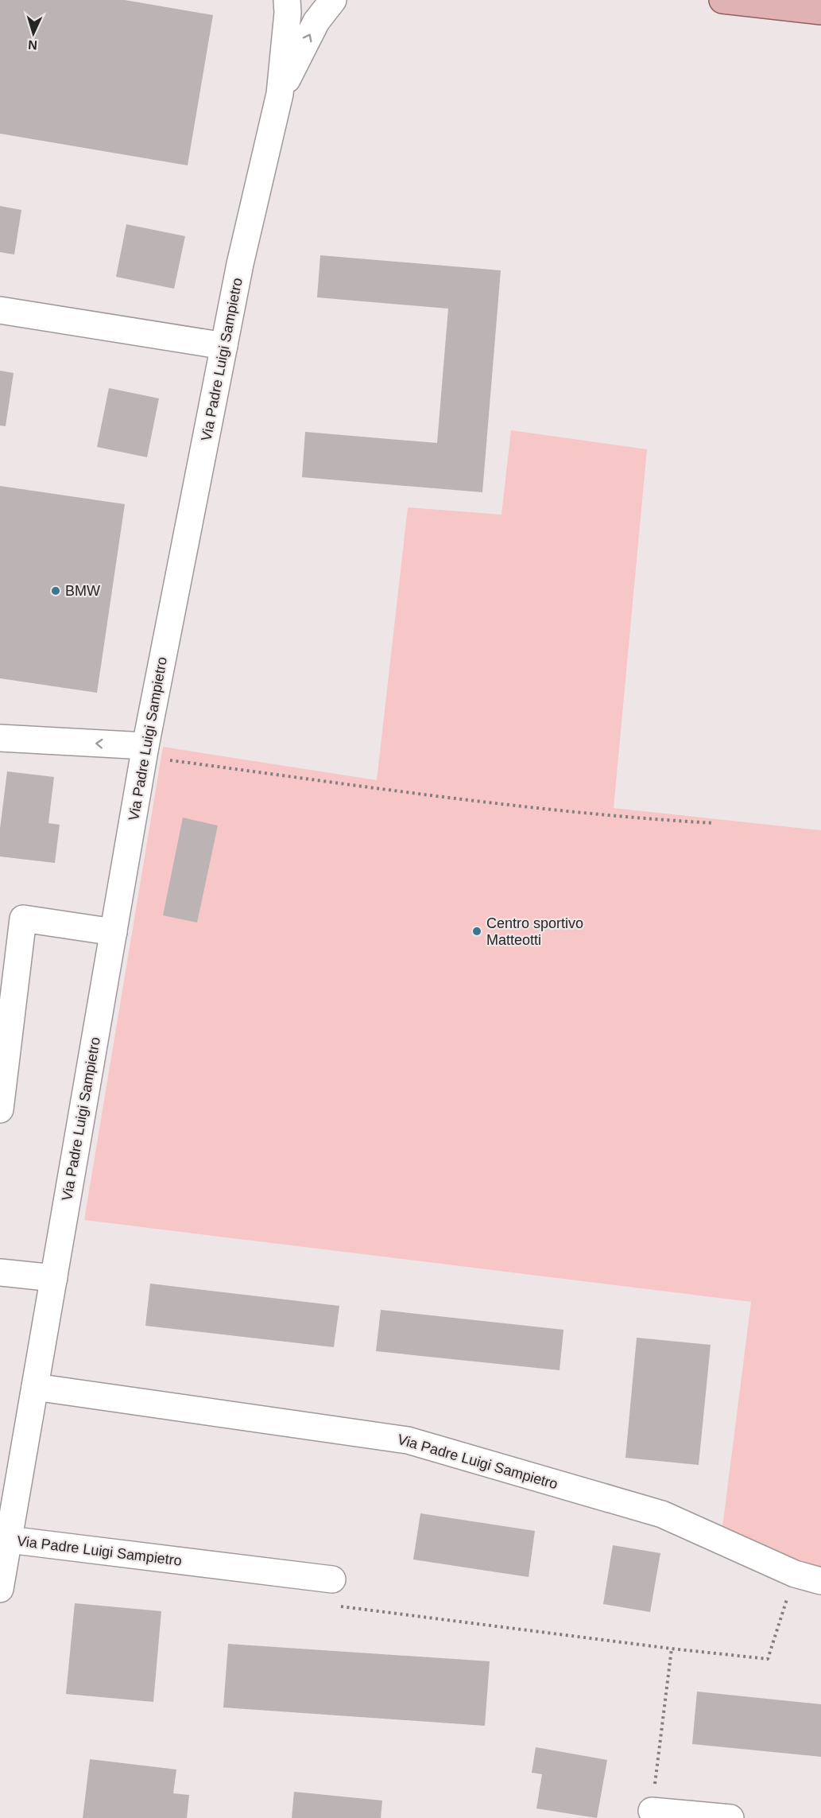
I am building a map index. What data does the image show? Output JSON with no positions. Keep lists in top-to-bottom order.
{
  "streets": {
    "street": ["Via Padre Luigi Sampietro"]
  },
  "places": ["BMW", "Centro sportivo Matteotti"],
  "north": "bottom"
}
